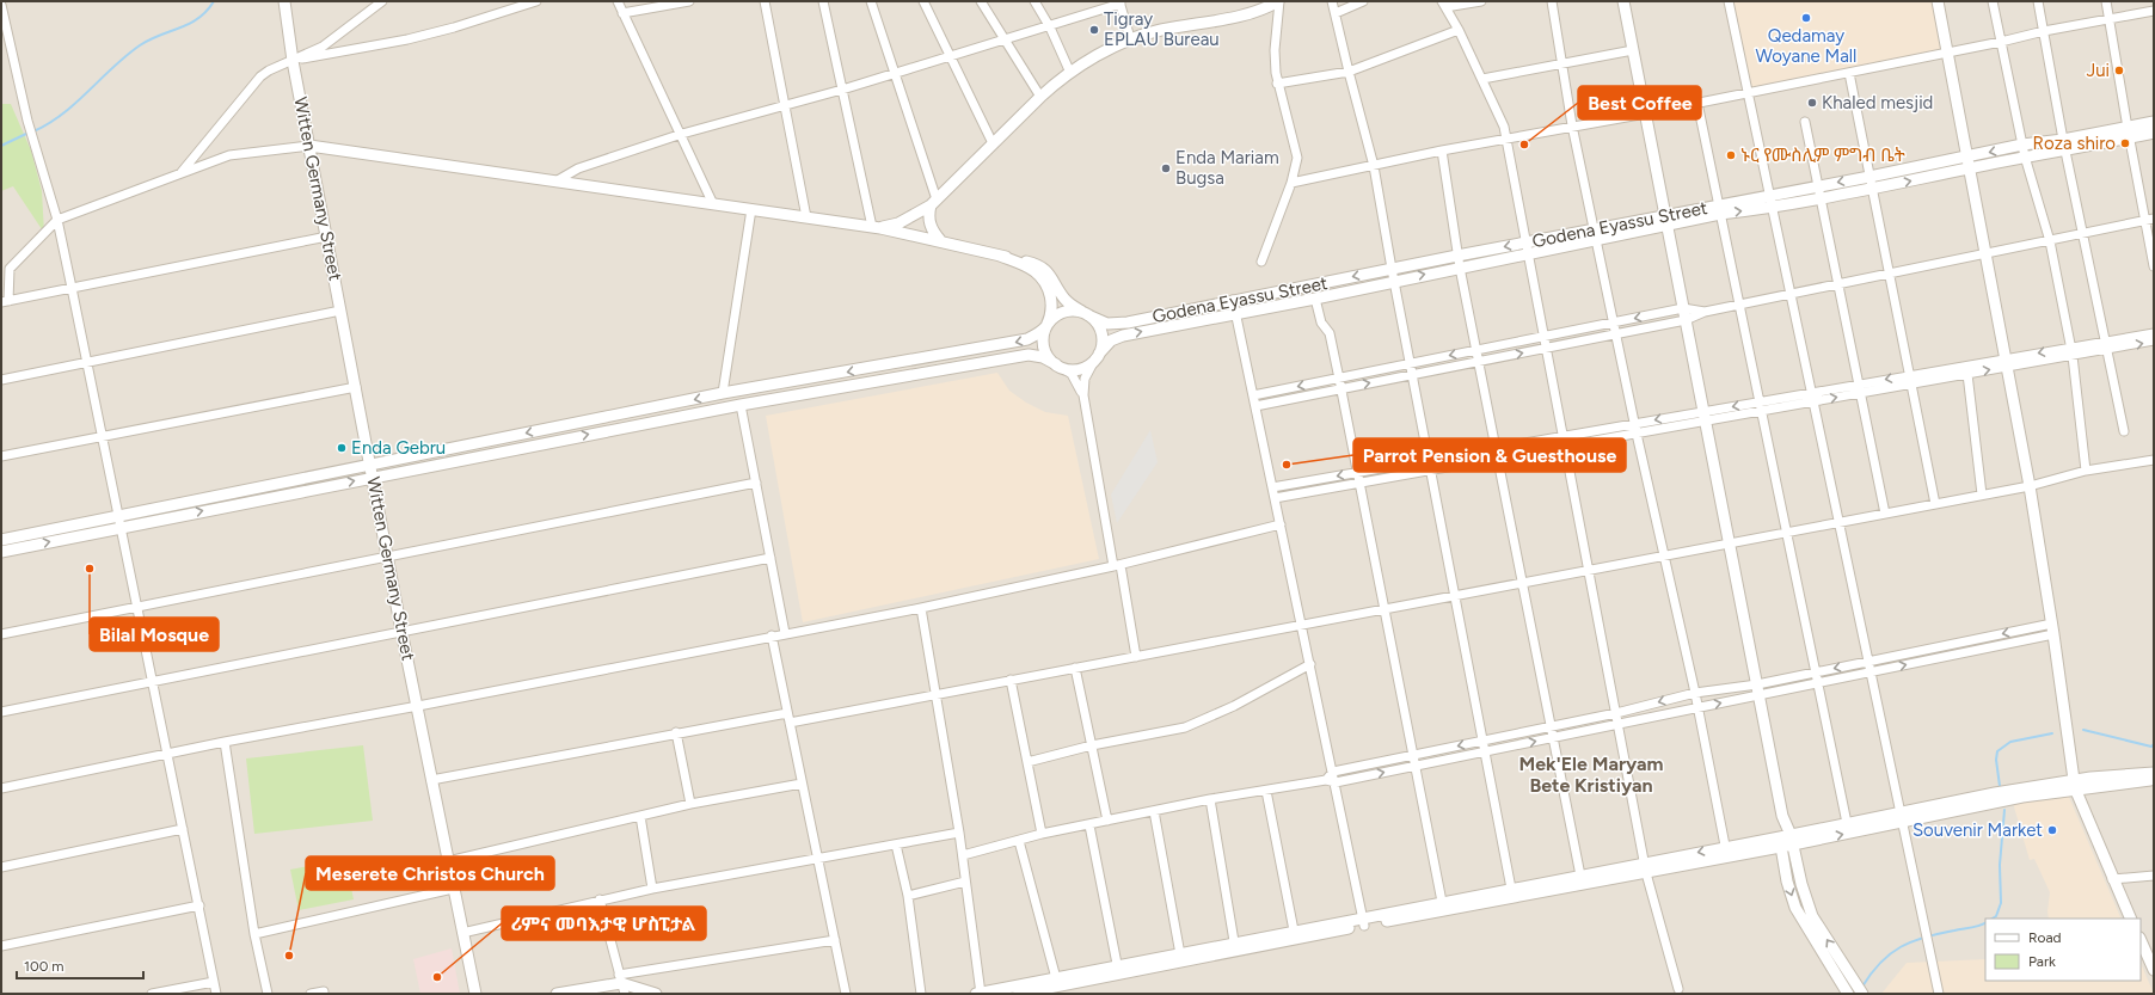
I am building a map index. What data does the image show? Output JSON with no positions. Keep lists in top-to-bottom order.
{
  "streets": {
    "street": ["Witten Germany Street", "Godena Eyassu Street"]
  },
  "districts": ["Mek'Ele Maryam Bete Kristiyan"],
  "places": [
    "Qedamay Woyane Mall",
    "Tigray EPLAU Bureau",
    "Jui",
    "Khaled mesjid",
    "Roza shiro",
    "Best Coffee",
    "ኑር የሙስሊም ምግብ ቤት",
    "Enda Mariam Bugsa",
    "Enda Gebru",
    "Parrot Pension & Guesthouse",
    "Bilal Mosque",
    "Souvenir Market",
    "Meserete Christos Church",
    "ሪምና መባእታዊ ሆስፒታል"
  ],
  "legend": ["Road", "Park"],
  "scale_bar": "100 m"
}
